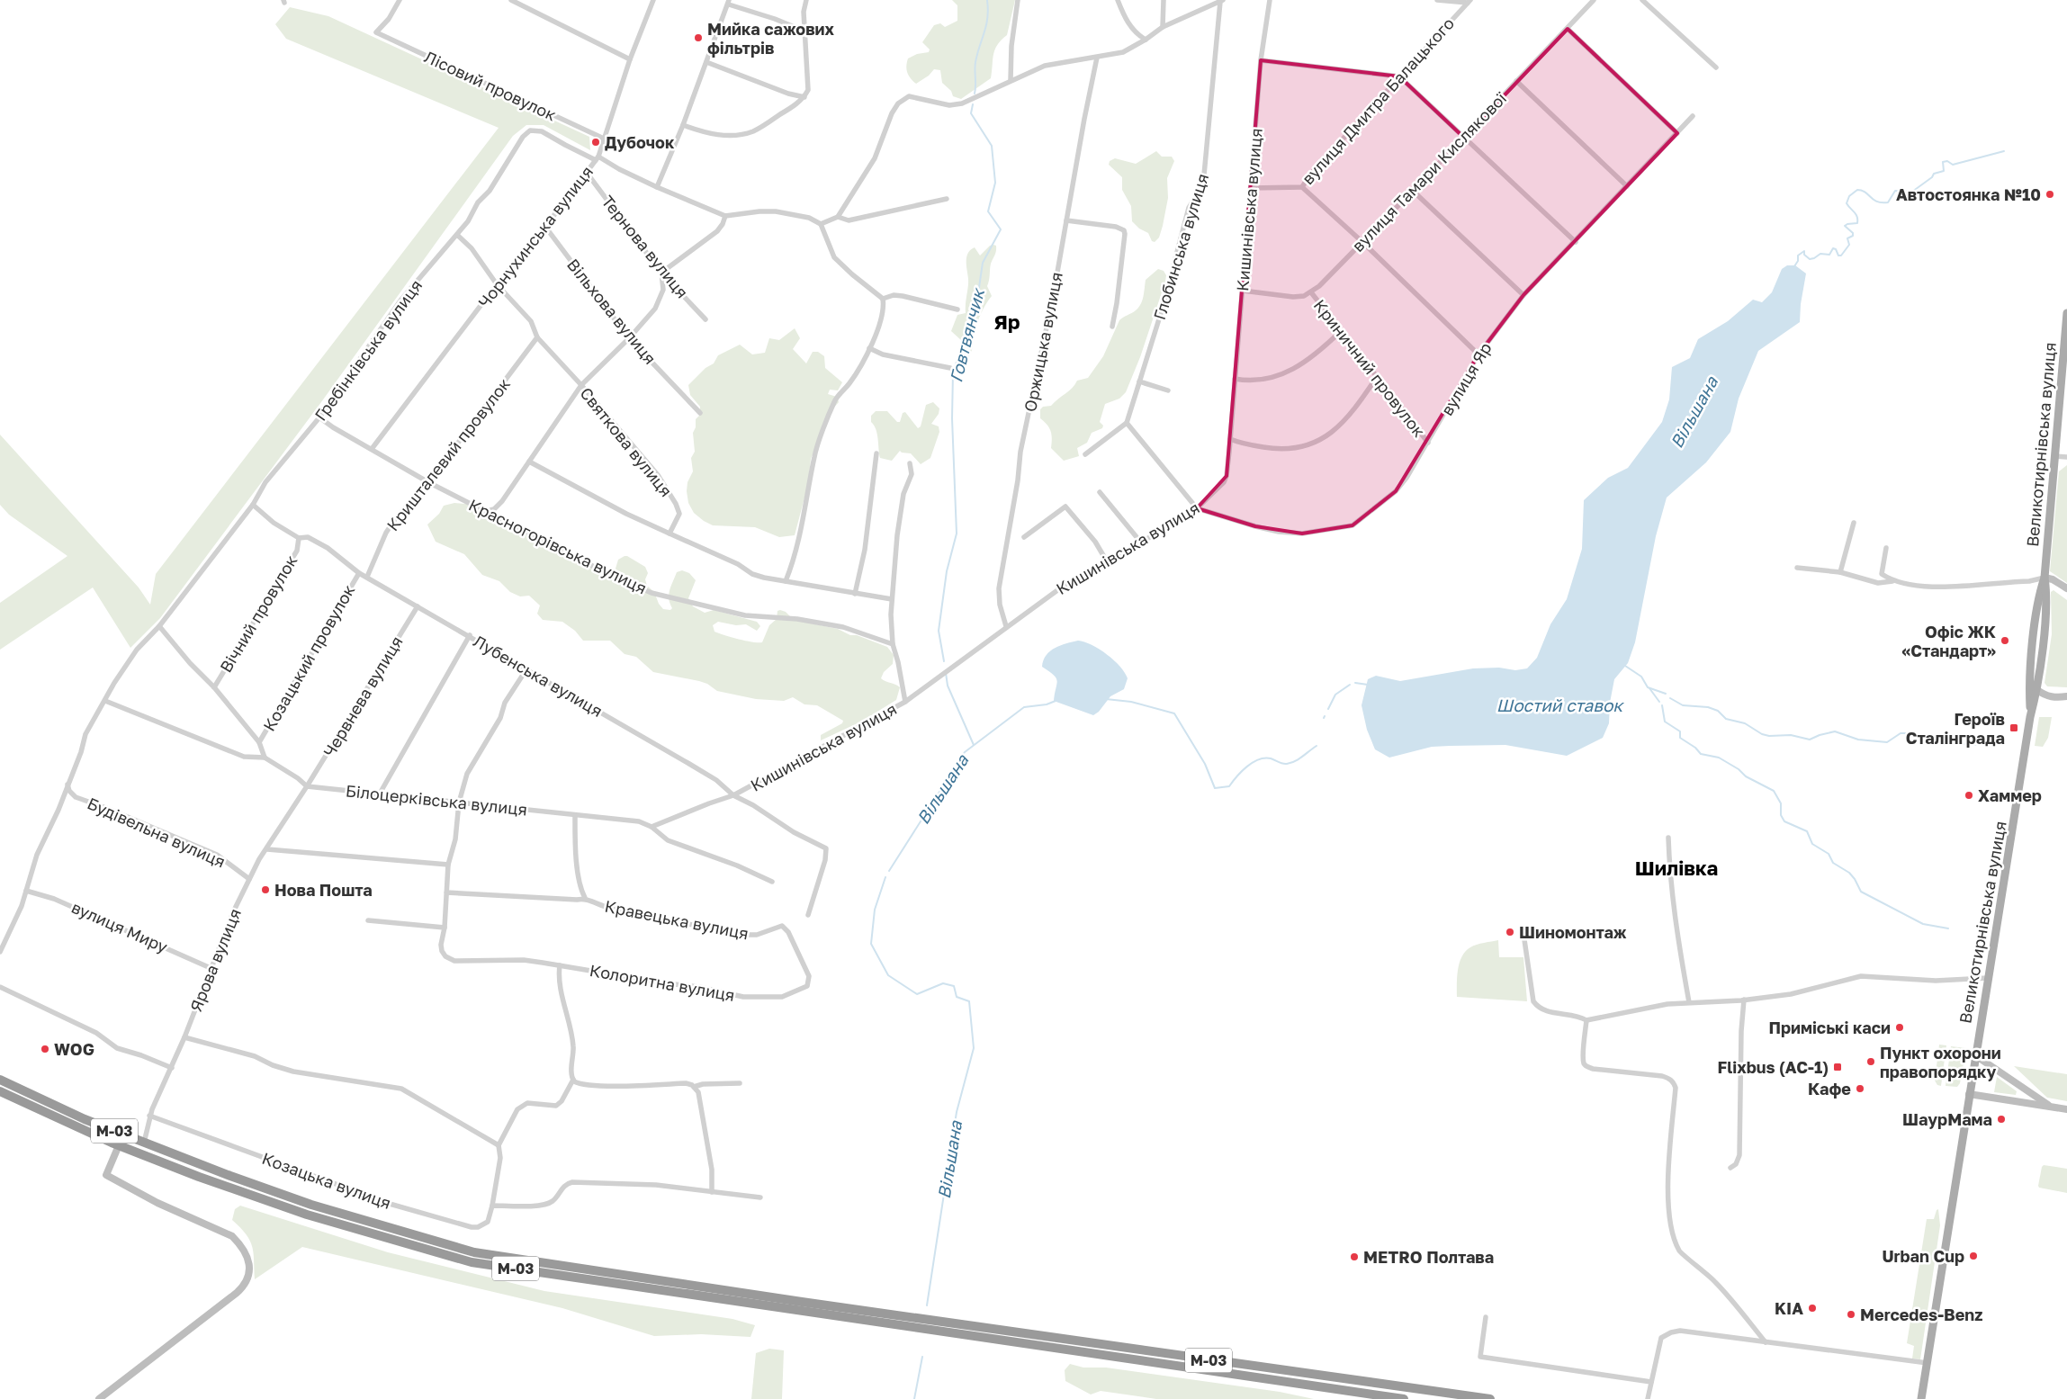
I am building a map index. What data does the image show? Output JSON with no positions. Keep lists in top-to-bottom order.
{
  "streets": {
    "highway": ["М-03"],
    "main road": ["Великотирнівська вулиця"],
    "street": [
      "Лісовий провулок",
      "вулиця Дмитра Балацького",
      "вулиця Тамари Кислякової",
      "Кишинівська вулиця",
      "Чорнухинська вулиця",
      "Тернова вулиця",
      "Глобинська вулиця",
      "Вільхова вулиця",
      "Оржицька вулиця",
      "Гребінківська вулиця",
      "Криничний провулок",
      "вулиця Яр",
      "Святкова вулиця",
      "Кришталевий провулок",
      "Красногорівська вулиця",
      "Вічний провулок",
      "Козацький провулок",
      "Лубенська вулиця",
      "Червнева вулиця",
      "Білоцерківська вулиця",
      "Будівельна вулиця",
      "Кравецька вулиця",
      "вулиця Миру",
      "Ярова вулиця",
      "Колоритна вулиця",
      "Козацька вулиця"
    ]
  },
  "crossings": [
    ["Лісовий провулок", "Чорнухинська вулиця"],
    ["вулиця Дмитра Балацького", "Кишинівська вулиця"],
    ["вулиця Тамари Кислякової", "Криничний провулок"],
    ["Кишинівська вулиця", "Оржицька вулиця"],
    ["Кишинівська вулиця", "вулиця Яр"],
    ["Кишинівська вулиця", "Лубенська вулиця"],
    ["Кишинівська вулиця", "Білоцерківська вулиця"],
    ["Чорнухинська вулиця", "Тернова вулиця"],
    ["Чорнухинська вулиця", "Вільхова вулиця"],
    ["Чорнухинська вулиця", "Гребінківська вулиця"],
    ["Чорнухинська вулиця", "Святкова вулиця"],
    ["Чорнухинська вулиця", "Красногорівська вулиця"],
    ["Гребінківська вулиця", "Святкова вулиця"],
    ["Гребінківська вулиця", "Красногорівська вулиця"],
    ["Гребінківська вулиця", "Лубенська вулиця"],
    ["Гребінківська вулиця", "Будівельна вулиця"],
    ["Гребінківська вулиця", "вулиця Миру"],
    ["Криничний провулок", "вулиця Яр"],
    ["Святкова вулиця", "Кришталевий провулок"],
    ["Кришталевий провулок", "Красногорівська вулиця"],
    ["Кришталевий провулок", "Лубенська вулиця"],
    ["Вічний провулок", "Лубенська вулиця"],
    ["Козацький провулок", "Лубенська вулиця"],
    ["Лубенська вулиця", "Червнева вулиця"],
    ["Червнева вулиця", "Білоцерківська вулиця"],
    ["Червнева вулиця", "Ярова вулиця"],
    ["Білоцерківська вулиця", "Ярова вулиця"],
    ["Будівельна вулиця", "Ярова вулиця"],
    ["Кравецька вулиця", "Колоритна вулиця"],
    ["вулиця Миру", "Ярова вулиця"],
    ["Ярова вулиця", "М-03"],
    ["Ярова вулиця", "Козацька вулиця"]
  ],
  "districts": ["Яр", "Шилівка"],
  "water": ["Говтвянчик", "Вільшана", "Шостий ставок"],
  "places": {
    "other": [
      "Мийка сажових фільтрів",
      "Дубочок",
      "Автостоянка №10",
      "Офіс ЖК «Стандарт»",
      "Хаммер",
      "Нова Пошта",
      "Шиномонтаж",
      "Приміські каси",
      "WOG",
      "Пункт охорони правопорядку",
      "Кафе",
      "ШаурМама",
      "Urban Cup",
      "METRO Полтава",
      "KIA",
      "Mercedes-Benz"
    ],
    "transit": ["Героїв Сталінграда", "Flixbus (АС-1)"]
  }
}
